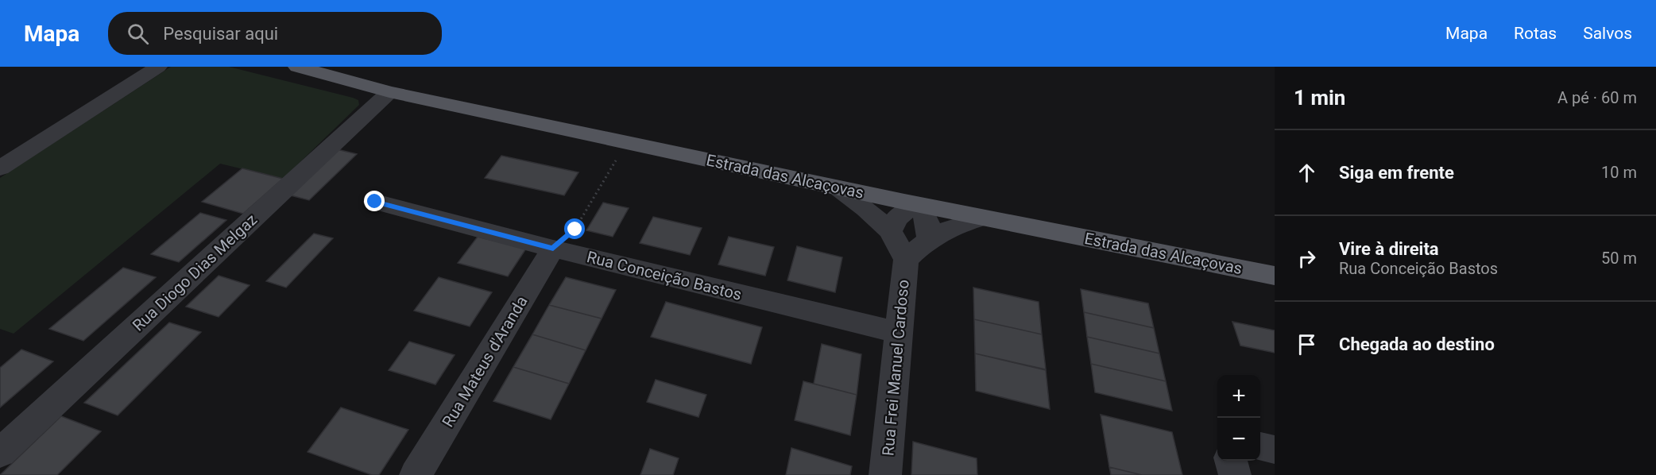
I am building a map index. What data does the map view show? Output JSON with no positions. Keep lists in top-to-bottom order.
{
  "streets": {
    "main road": ["Estrada das Alcaçovas"],
    "street": [
      "Rua Diogo Dias Melgaz",
      "Rua Conceição Bastos",
      "Rua Mateus d'Aranda",
      "Rua Frei Manuel Cardoso"
    ]
  },
  "crossings": [
    ["Estrada das Alcaçovas", "Rua Diogo Dias Melgaz"],
    ["Rua Conceição Bastos", "Rua Mateus d'Aranda"],
    ["Rua Conceição Bastos", "Rua Frei Manuel Cardoso"]
  ],
  "page": {
    "header": "Mapa",
    "search": "Pesquisar aqui",
    "nav": ["Mapa", "Rotas", "Salvos"],
    "heading": ["1 min", "A pé · 60 m"],
    "list": [
      ["Siga em frente", "10 m"],
      ["Vire à direita", "Rua Conceição Bastos", "50 m"],
      "Chegada ao destino"
    ],
    "map_buttons": ["+", "−"]
  }
}
